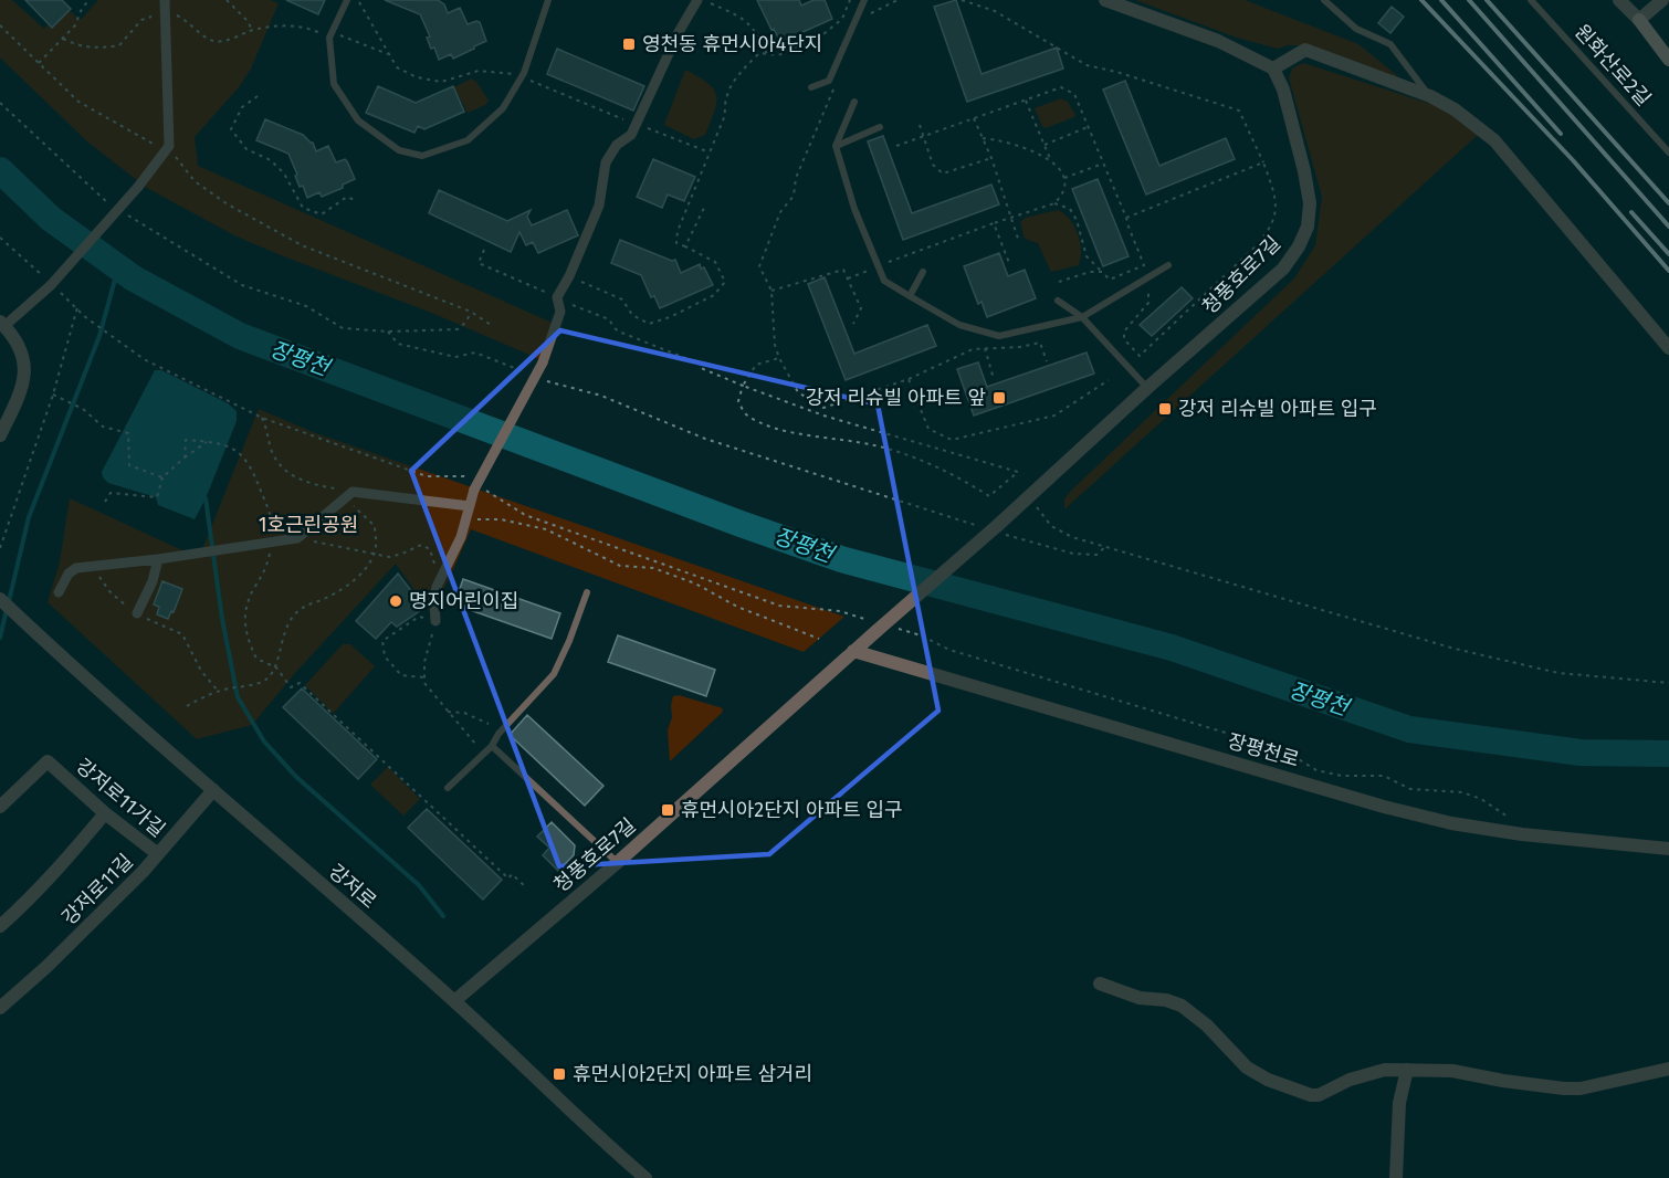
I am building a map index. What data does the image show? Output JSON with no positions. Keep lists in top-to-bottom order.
{
  "streets": {
    "street": [
      "청풍호로7길",
      "장평천로",
      "강저로11가길",
      "강저로",
      "강저로11길"
    ],
    "lane": ["원화산로2길"]
  },
  "crossings": [
    ["청풍호로7길", "장평천로"],
    ["청풍호로7길", "강저로"],
    ["강저로11가길", "강저로11길"],
    ["강저로", "강저로11길"]
  ],
  "water": ["장평천"],
  "parks": ["1호근린공원"],
  "places": {
    "transit": [
      "영천동 휴먼시아4단지",
      "강저 리슈빌 아파트 앞",
      "강저 리슈빌 아파트 입구",
      "휴먼시아2단지 아파트 입구",
      "휴먼시아2단지 아파트 삼거리"
    ],
    "other": ["명지어린이집"]
  }
}
